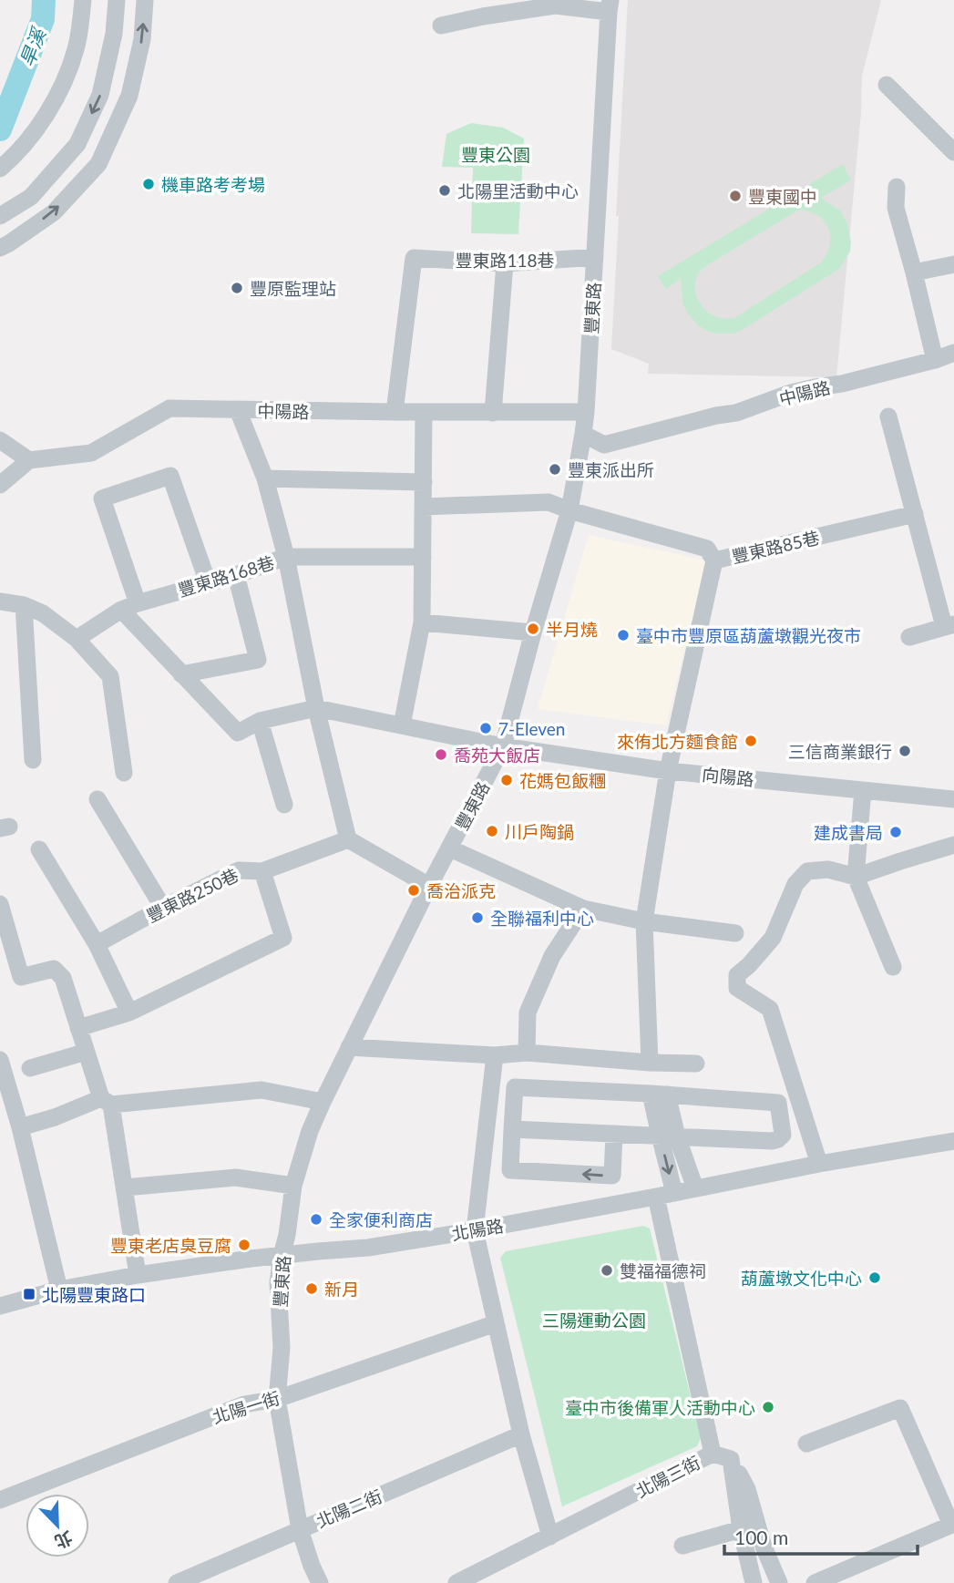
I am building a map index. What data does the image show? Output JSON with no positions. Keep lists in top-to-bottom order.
{
  "streets": {
    "street": [
      "豐東路118巷",
      "豐東路",
      "中陽路",
      "豐東路85巷",
      "豐東路168巷",
      "向陽路",
      "豐東路250巷",
      "北陽路",
      "北陽一街",
      "北陽三街",
      "北陽二街"
    ]
  },
  "crossings": [
    ["豐東路118巷", "豐東路"],
    ["豐東路118巷", "中陽路"],
    ["豐東路", "中陽路"],
    ["豐東路", "豐東路85巷"],
    ["豐東路", "向陽路"],
    ["豐東路", "北陽路"],
    ["豐東路", "北陽一街"],
    ["豐東路", "北陽二街"],
    ["北陽路", "北陽三街"]
  ],
  "water": ["旱溪"],
  "parks": ["豐東公園", "三陽運動公園"],
  "places": {
    "other": [
      "機車路考考場",
      "北陽里活動中心",
      "豐東國中",
      "豐原監理站",
      "豐東派出所",
      "半月燒",
      "臺中市豐原區葫蘆墩觀光夜市",
      "7-Eleven",
      "來侑北方麵食館",
      "三信商業銀行",
      "喬苑大飯店",
      "花媽包飯糰",
      "川戶陶鍋",
      "建成書局",
      "喬治派克",
      "全聯福利中心",
      "全家便利商店",
      "豐東老店臭豆腐",
      "雙福福德祠",
      "葫蘆墩文化中心",
      "新月",
      "臺中市後備軍人活動中心"
    ],
    "transit": ["北陽豐東路口"]
  },
  "scale_bar": "100 m",
  "north": "bottom right"
}
